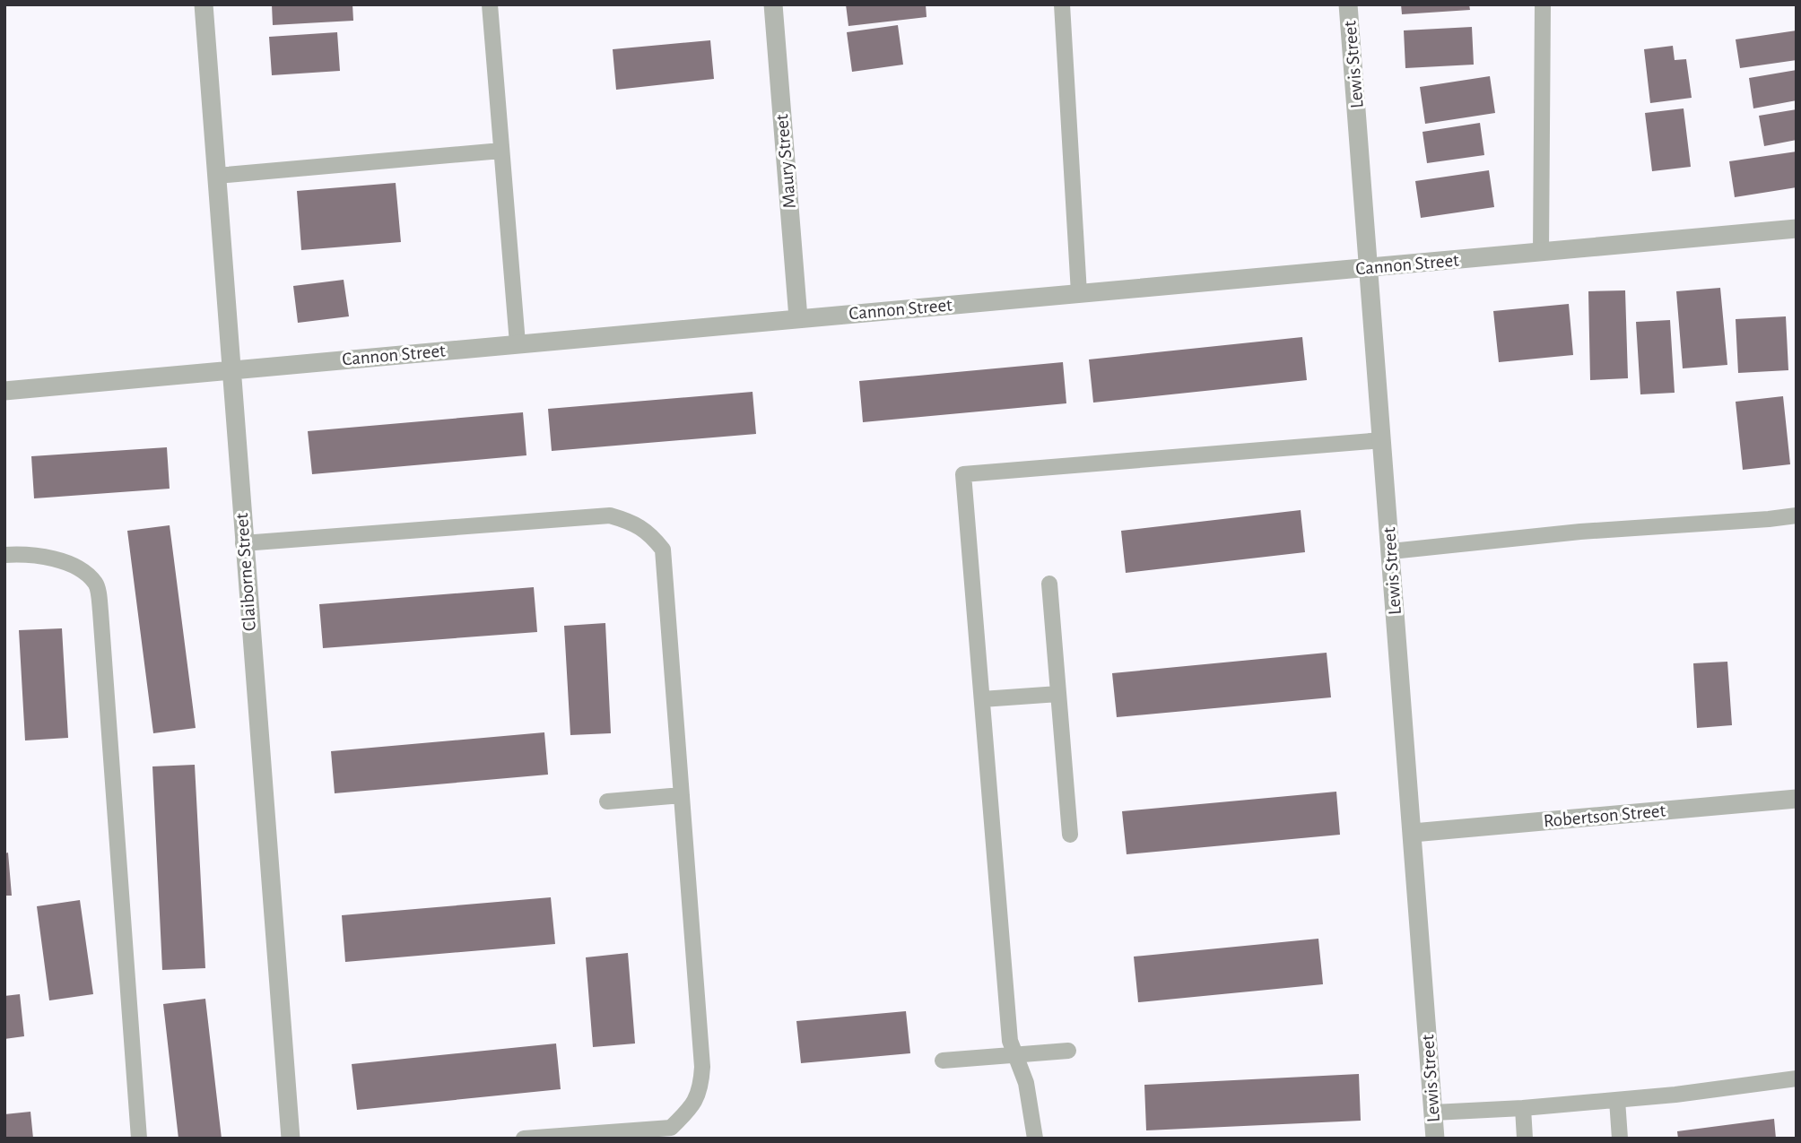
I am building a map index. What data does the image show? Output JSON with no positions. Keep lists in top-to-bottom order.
{
  "streets": {
    "street": [
      "Lewis Street",
      "Maury Street",
      "Cannon Street",
      "Claiborne Street",
      "Robertson Street"
    ]
  },
  "crossings": [
    ["Lewis Street", "Cannon Street"],
    ["Lewis Street", "Robertson Street"],
    ["Maury Street", "Cannon Street"],
    ["Cannon Street", "Claiborne Street"]
  ]
}
